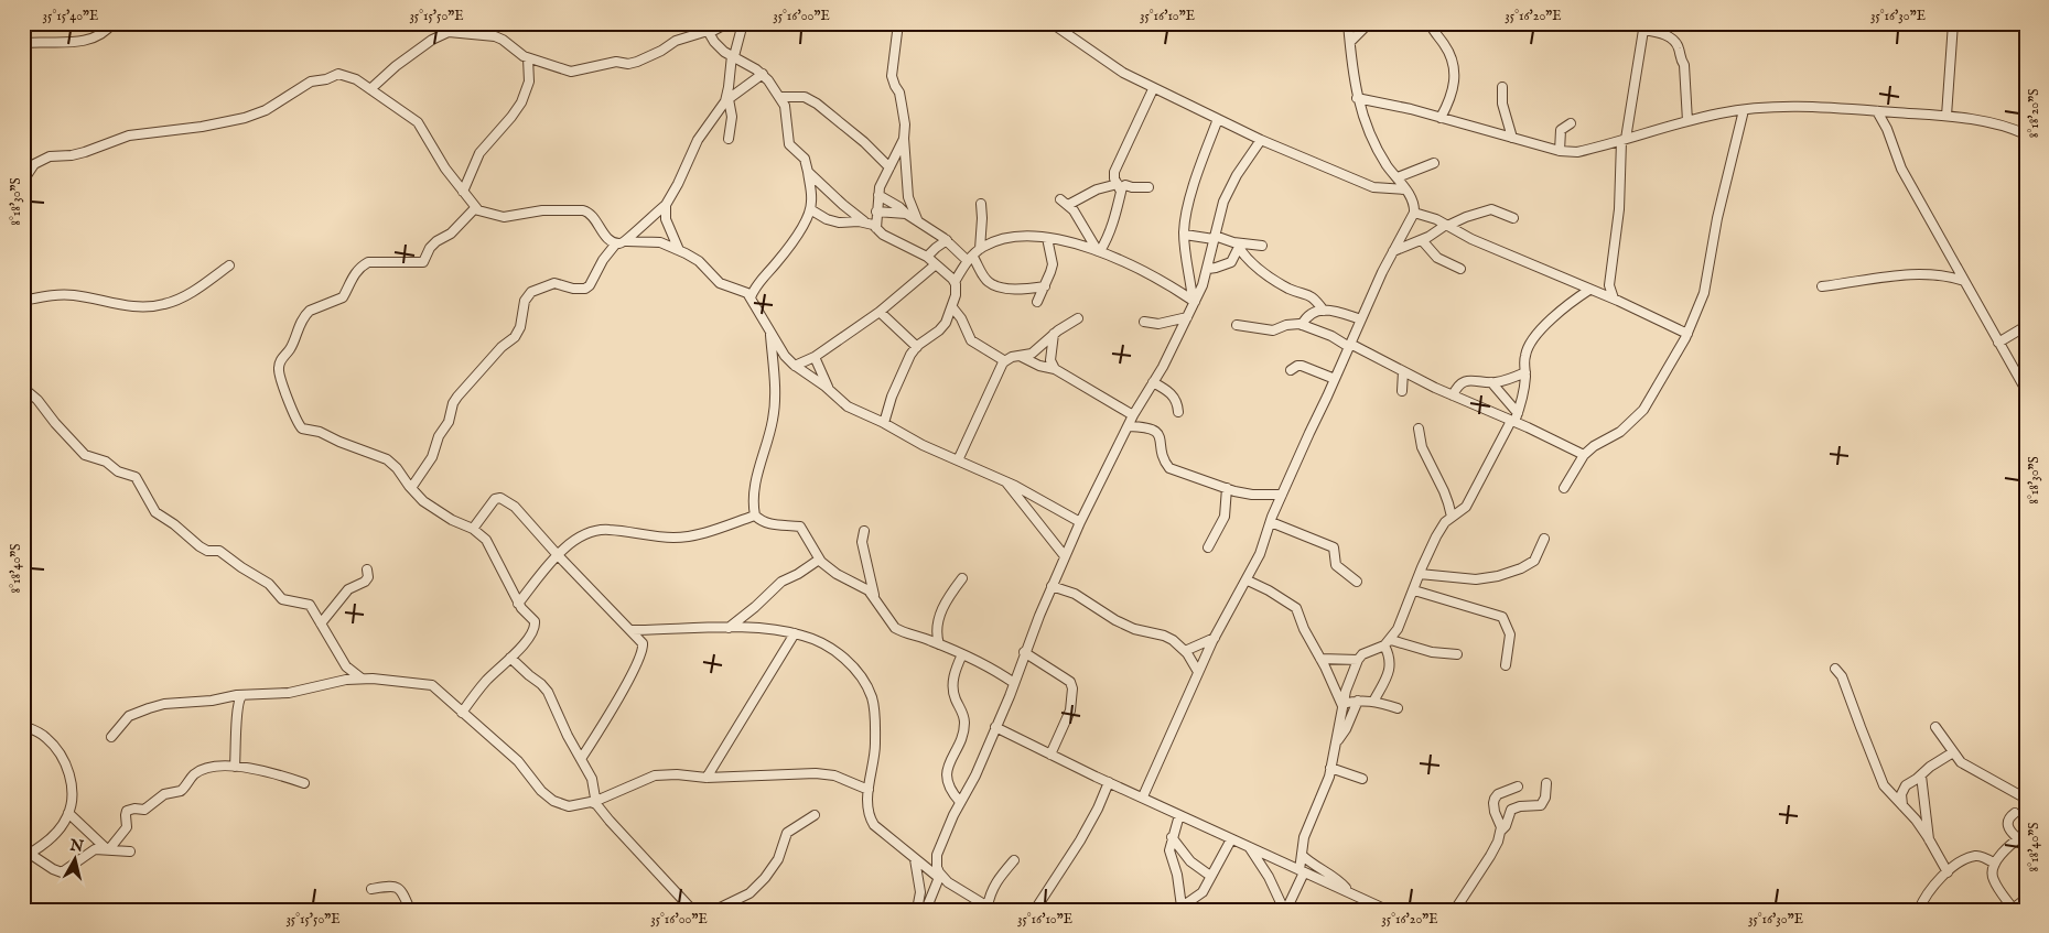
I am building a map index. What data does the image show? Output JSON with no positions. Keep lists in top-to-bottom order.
{
  "north": "top",
  "coordinates": [
    "35°15'40\"E",
    "35°15'50\"E",
    "35°16'00\"E",
    "35°16'10\"E",
    "35°16'20\"E",
    "35°16'30\"E",
    "8°18'20\"S",
    "8°18'30\"S",
    "8°18'40\"S"
  ]
}
